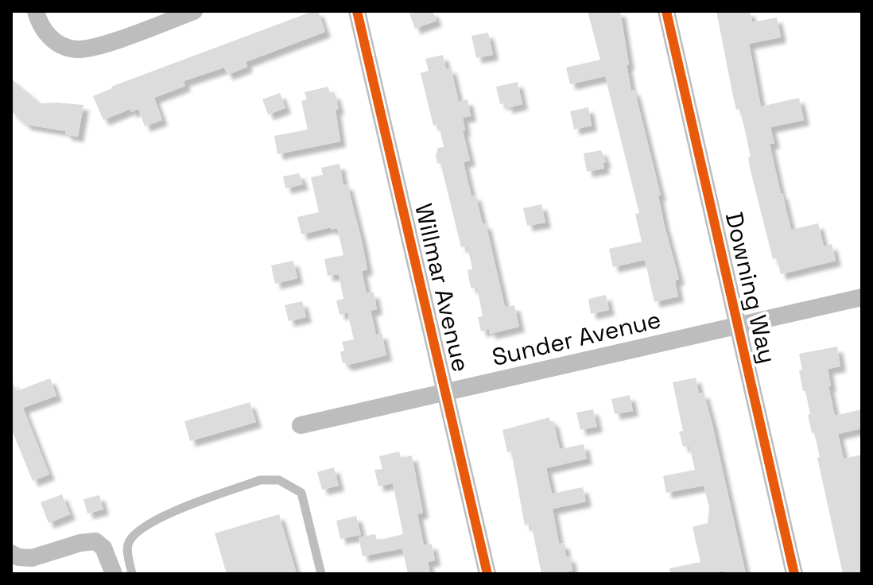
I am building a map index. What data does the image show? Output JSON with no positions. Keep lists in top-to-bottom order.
{
  "streets": {
    "street": ["Willmar Avenue", "Downing Way", "Sunder Avenue"]
  },
  "crossings": [
    ["Willmar Avenue", "Sunder Avenue"],
    ["Downing Way", "Sunder Avenue"]
  ]
}
